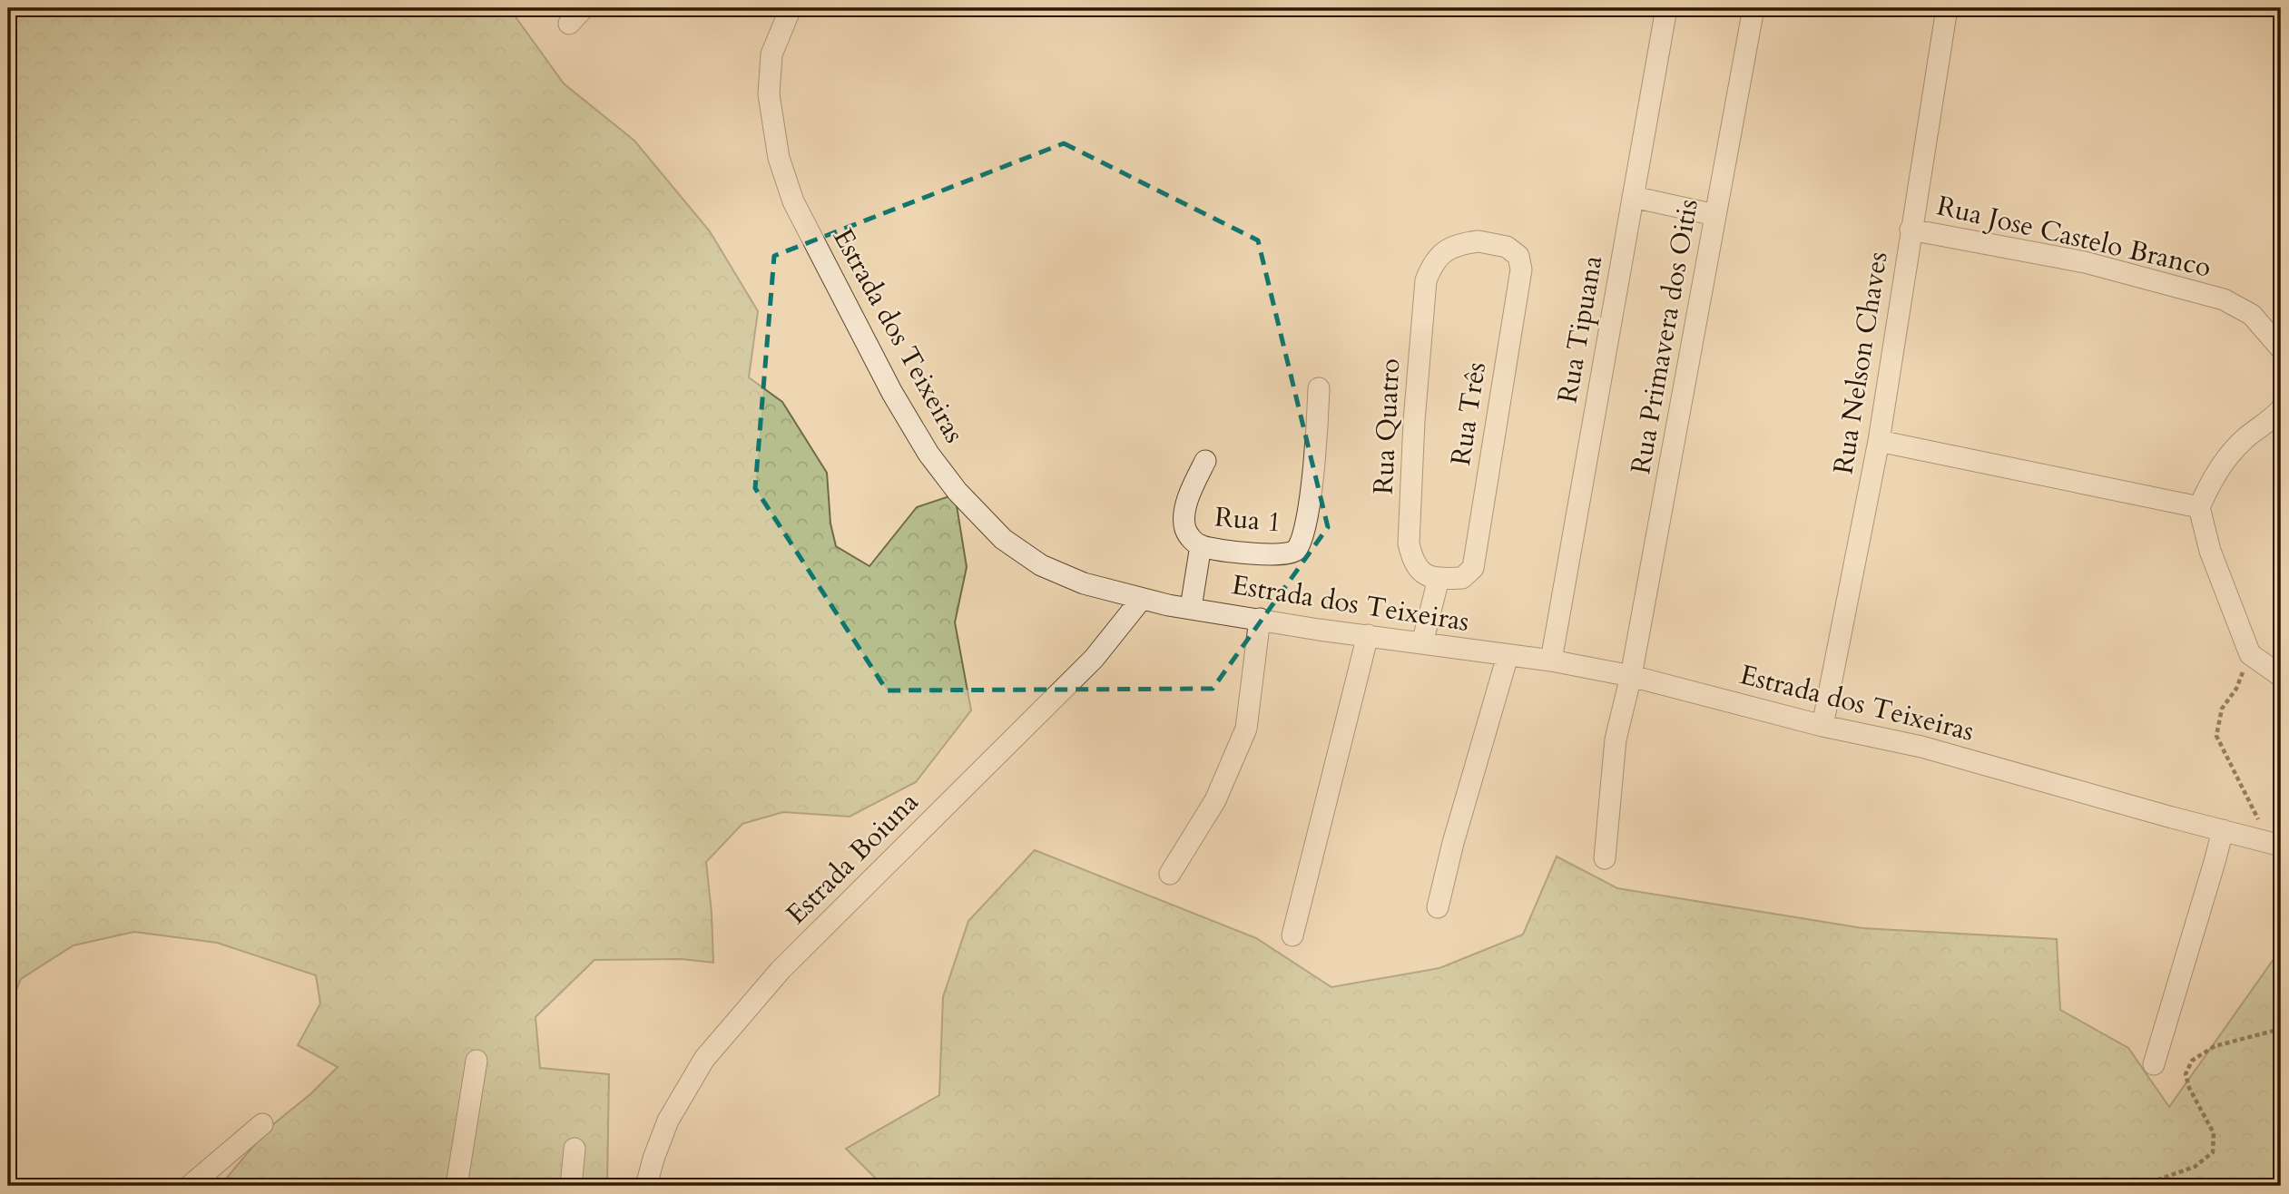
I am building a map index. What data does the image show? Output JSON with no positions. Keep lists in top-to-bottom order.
{
  "streets": {
    "street": [
      "Rua Jose Castelo Branco",
      "Rua Tipuana",
      "Estrada dos Teixeiras",
      "Rua Primavera dos Oitis",
      "Rua Nelson Chaves",
      "Rua Três",
      "Rua Quatro",
      "Rua 1",
      "Estrada Boiuna"
    ]
  },
  "crossings": [
    ["Rua Jose Castelo Branco", "Rua Nelson Chaves"],
    ["Rua Tipuana", "Estrada dos Teixeiras"],
    ["Estrada dos Teixeiras", "Rua Primavera dos Oitis"],
    ["Estrada dos Teixeiras", "Rua Nelson Chaves"],
    ["Estrada dos Teixeiras", "Estrada Boiuna"],
    ["Rua Três", "Rua Quatro"]
  ]
}
